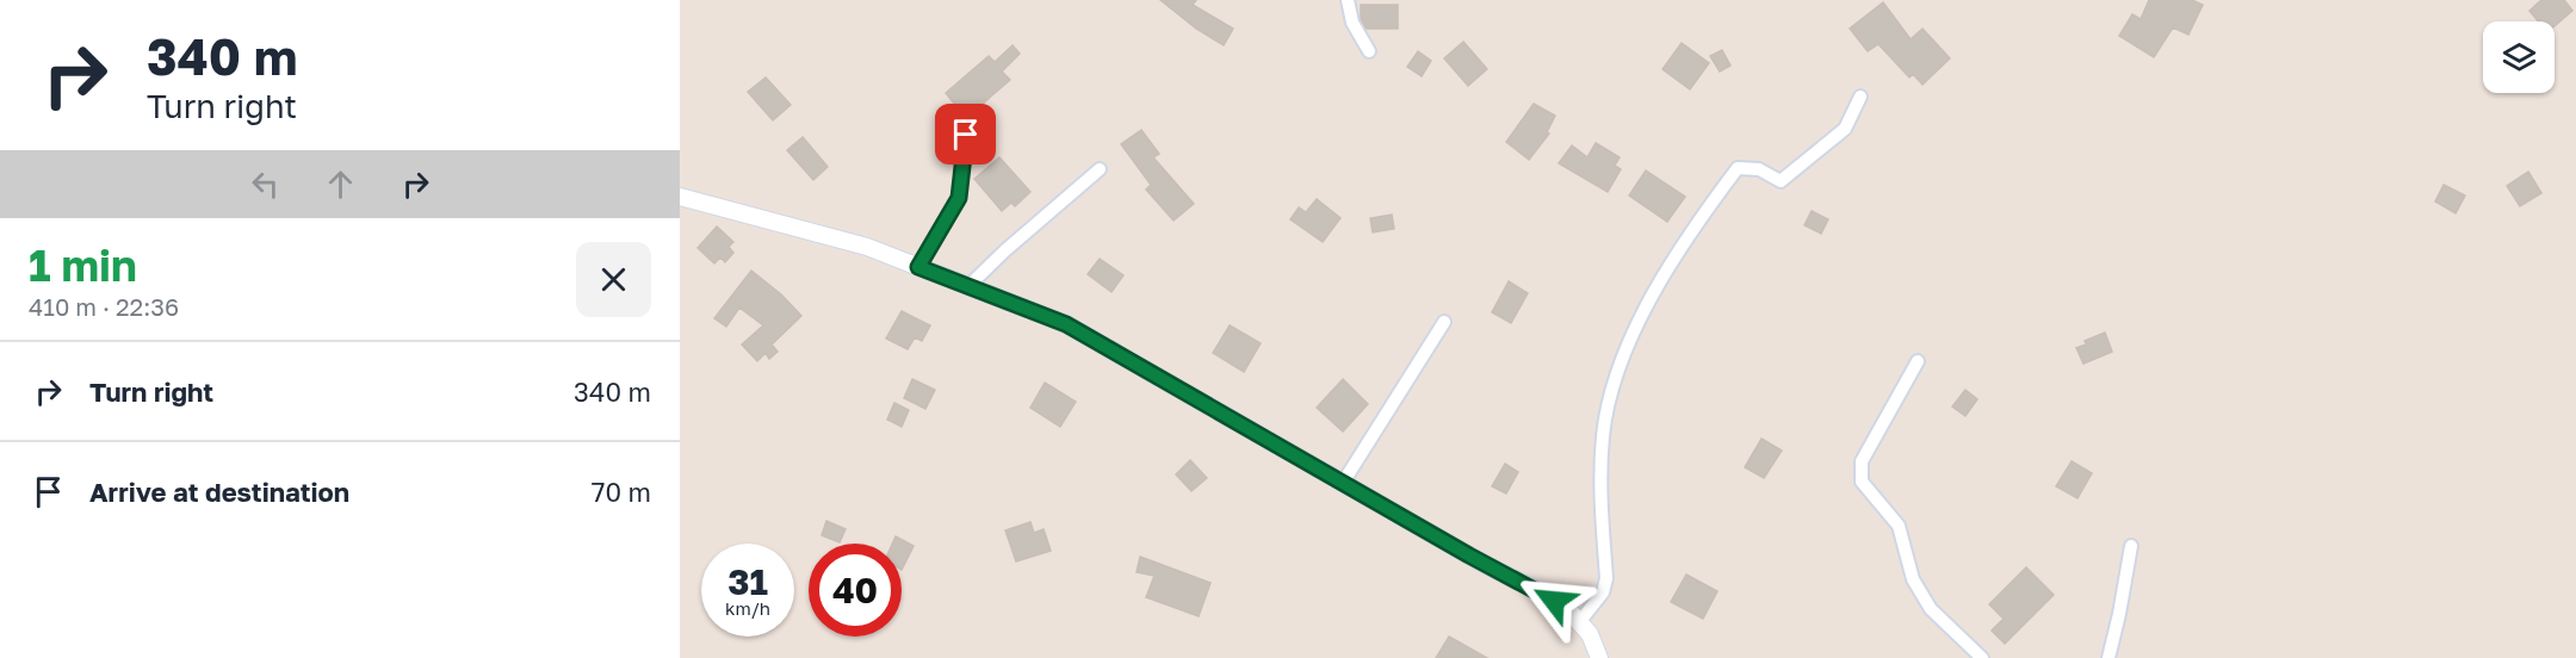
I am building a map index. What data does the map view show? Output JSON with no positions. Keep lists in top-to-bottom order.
{
  "page": {
    "turn": ["340 m", "Turn right"],
    "heading": ["1 min", "410 m · 22:36"],
    "list": [
      {
        "name": "Turn right",
        "value": "340 m"
      },
      {
        "name": "Arrive at destination",
        "value": "70 m"
      }
    ],
    "speed": "31 km/h",
    "limit": "40"
  }
}
